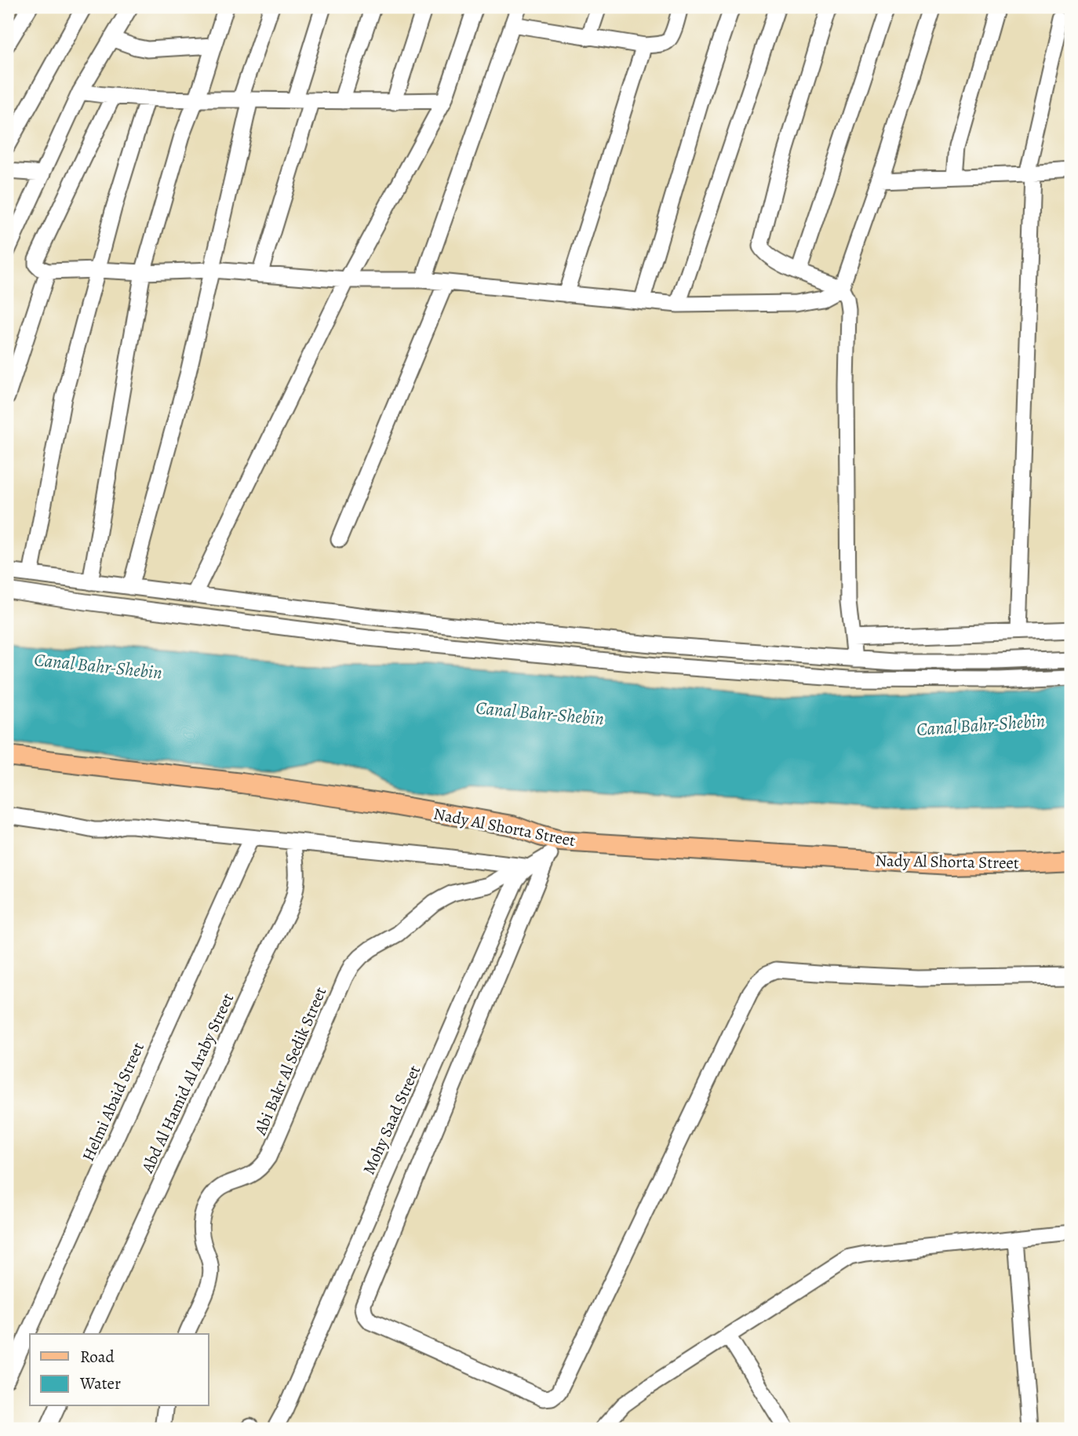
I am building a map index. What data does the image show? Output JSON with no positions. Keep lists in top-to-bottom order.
{
  "streets": {
    "main road": ["Nady Al Shorta Street"],
    "street": [
      "Abi Bakr Al Sedik Street",
      "Abd Al Hamid Al Araby Street",
      "Helmi Abaid Street",
      "Mohy Saad Street"
    ]
  },
  "crossings": [
    ["Nady Al Shorta Street", "Mohy Saad Street"],
    ["Abi Bakr Al Sedik Street", "Mohy Saad Street"]
  ],
  "water": ["Canal Bahr-Shebin"],
  "legend": ["Road", "Water"]
}
